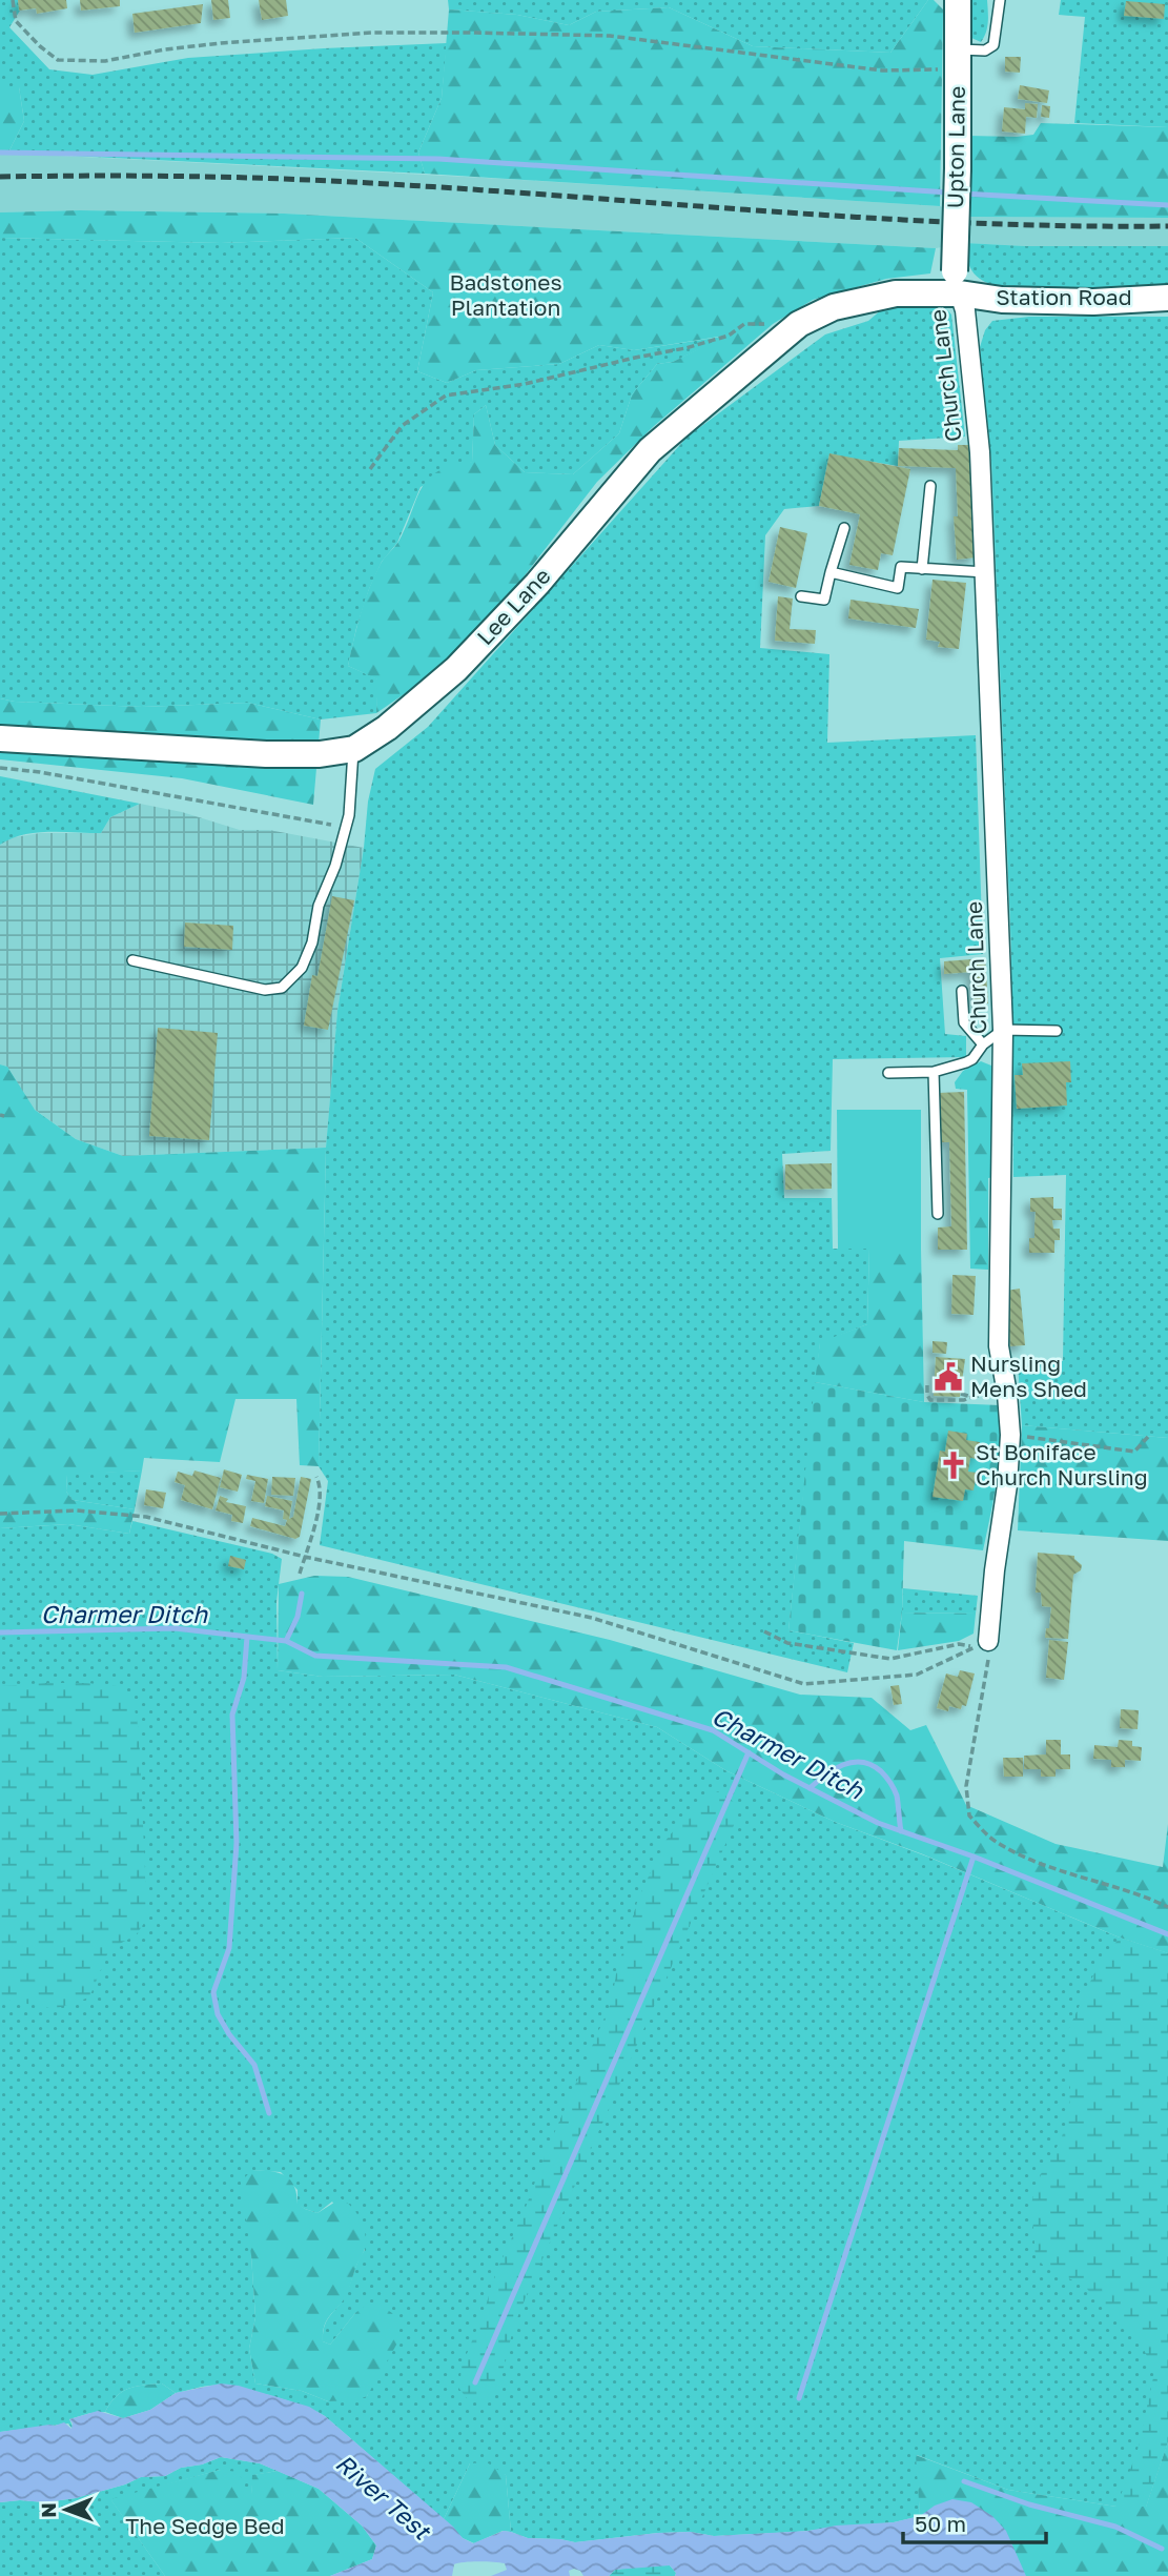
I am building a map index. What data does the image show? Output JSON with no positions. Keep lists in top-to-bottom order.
{
  "streets": {
    "street": [
      "Upton Lane",
      "Station Road",
      "Church Lane",
      "Lee Lane"
    ]
  },
  "crossings": [
    ["Upton Lane", "Station Road"],
    ["Upton Lane", "Church Lane"],
    ["Upton Lane", "Lee Lane"],
    ["Station Road", "Church Lane"],
    ["Station Road", "Lee Lane"],
    ["Church Lane", "Lee Lane"]
  ],
  "water": ["Charmer Ditch", "River Test"],
  "parks": ["Badstones Plantation", "The Sedge Bed"],
  "places": {
    "public building": ["Nursling Mens Shed"],
    "church": ["St Boniface Church Nursling"]
  },
  "scale_bar": "50 m",
  "north": "left"
}
